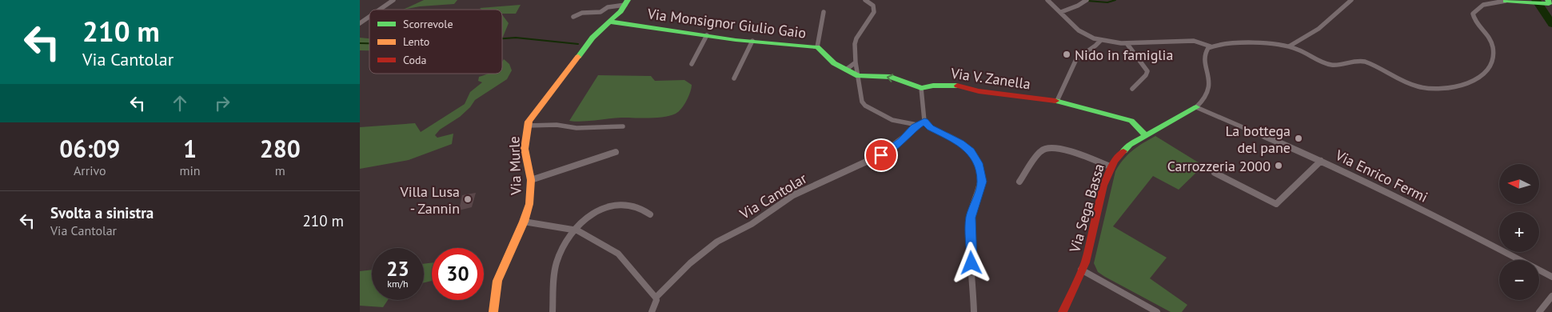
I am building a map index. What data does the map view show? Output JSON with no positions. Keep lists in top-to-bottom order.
{
  "streets": {
    "street": [
      "Via Monsignor Giulio Gaio",
      "Via V. Zanella",
      "Via Murle",
      "Via Enrico Fermi",
      "Via Cantolar",
      "Via Sega Bassa"
    ]
  },
  "crossings": [
    ["Via Monsignor Giulio Gaio", "Via Murle"],
    ["Via V. Zanella", "Via Sega Bassa"],
    ["Via Enrico Fermi", "Via Sega Bassa"]
  ],
  "places": [
    "Nido in famiglia",
    "La bottega del pane",
    "Carrozzeria 2000",
    "Villa Lusa - Zannin"
  ],
  "legend": ["Scorrevole", "Lento", "Coda"],
  "north": "left",
  "page": {
    "turn": ["210 m", "Via Cantolar"],
    "eta": [
      "06:09",
      "Arrivo",
      "1",
      "min",
      "280",
      "m"
    ],
    "map_buttons": ["+", "−"],
    "list": [
      {
        "name": "Svolta a sinistra",
        "note": "Via Cantolar",
        "value": "210 m"
      }
    ],
    "speed": "23 km/h",
    "limit": "30"
  }
}
